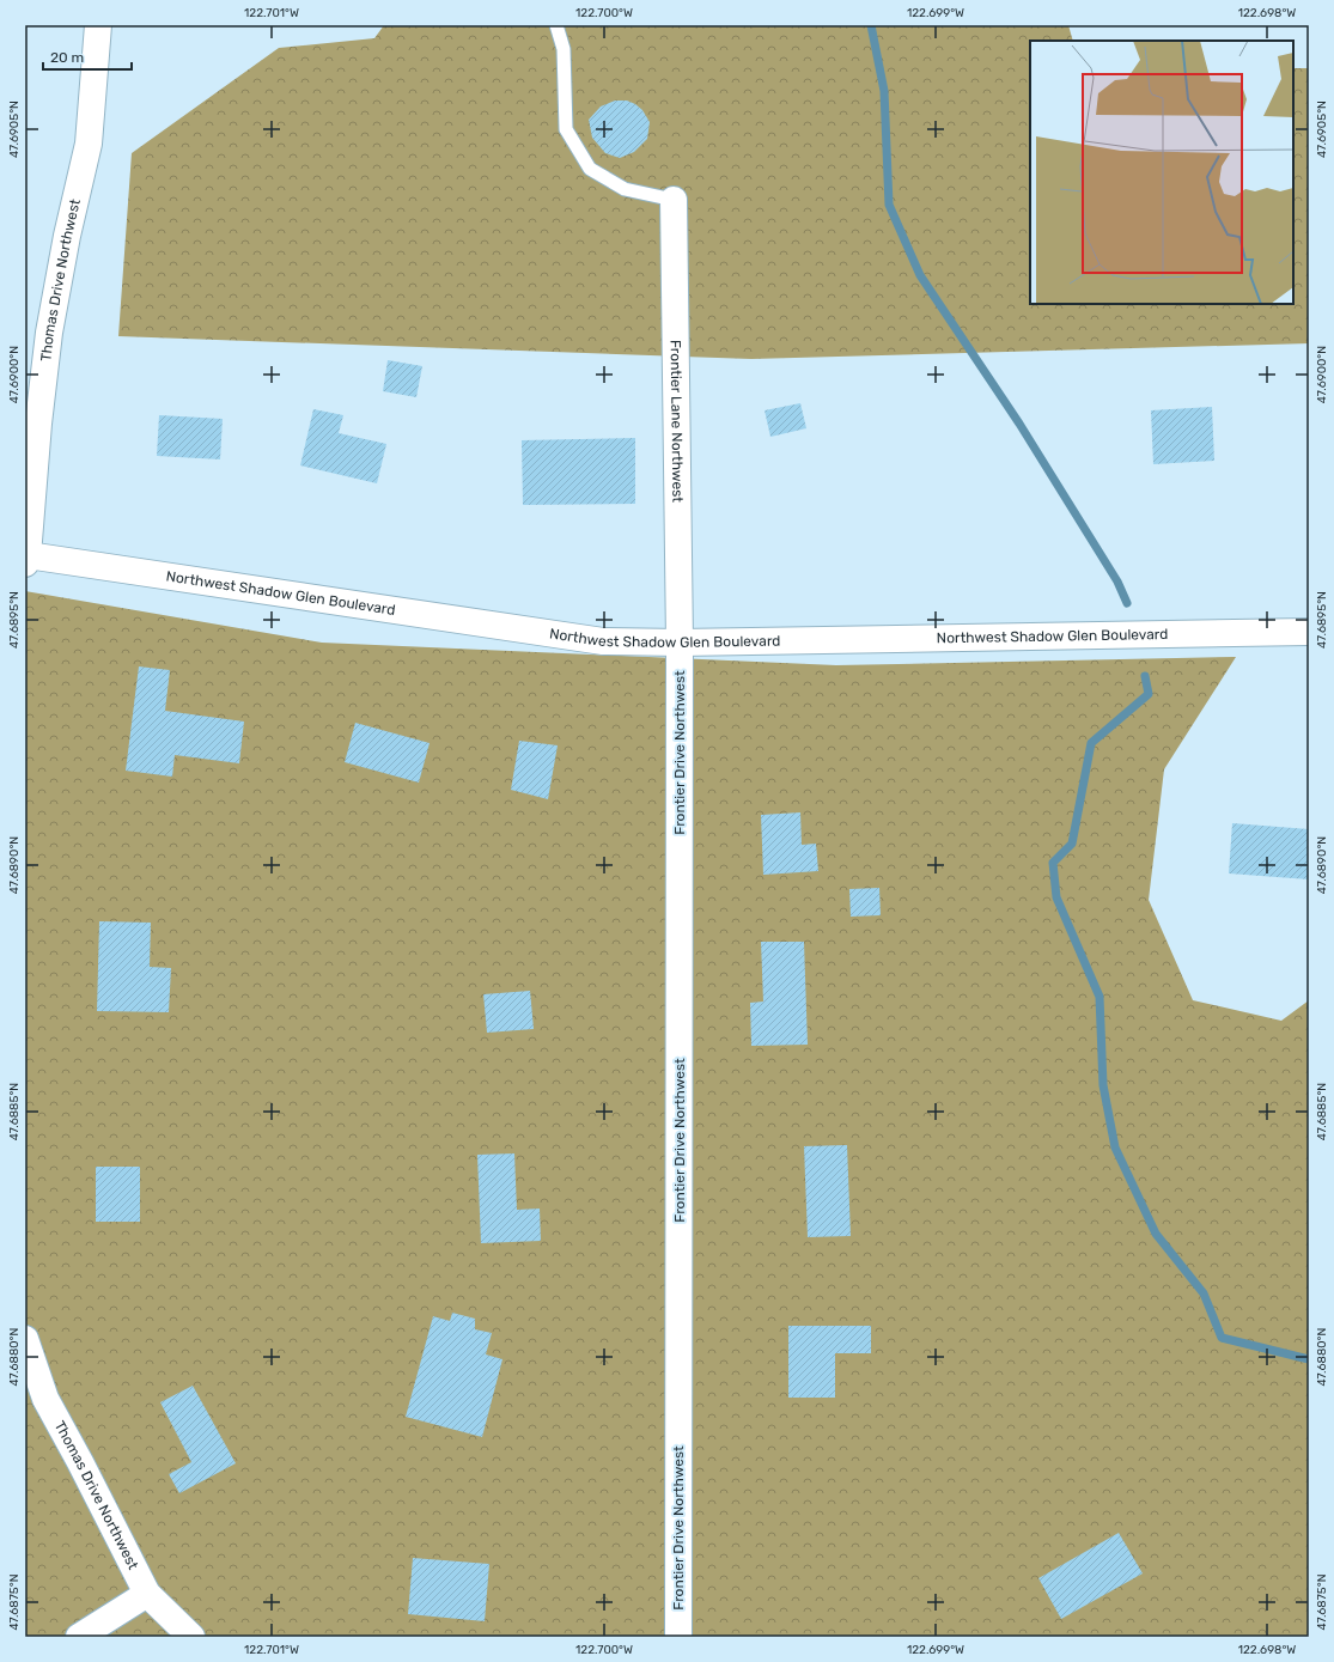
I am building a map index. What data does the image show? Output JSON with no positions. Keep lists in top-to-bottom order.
{
  "streets": {
    "street": [
      "Thomas Drive Northwest",
      "Frontier Lane Northwest",
      "Northwest Shadow Glen Boulevard",
      "Frontier Drive Northwest"
    ]
  },
  "crossings": [
    ["Thomas Drive Northwest", "Northwest Shadow Glen Boulevard"],
    ["Frontier Lane Northwest", "Northwest Shadow Glen Boulevard"],
    ["Frontier Lane Northwest", "Frontier Drive Northwest"],
    ["Northwest Shadow Glen Boulevard", "Frontier Drive Northwest"]
  ],
  "scale_bar": "20 m",
  "coordinates": [
    "122.701°W",
    "122.700°W",
    "122.699°W",
    "122.698°W",
    "47.6905°N",
    "47.6900°N",
    "47.6895°N",
    "47.6890°N",
    "47.6885°N",
    "47.6880°N",
    "47.6875°N"
  ]
}
